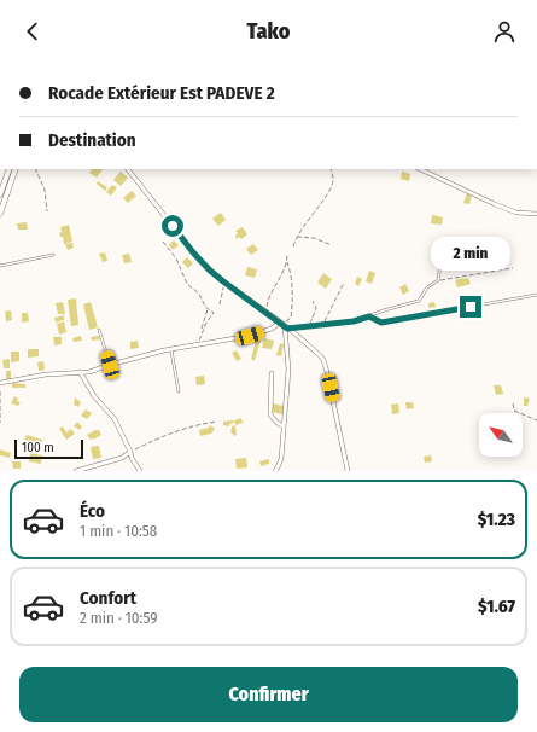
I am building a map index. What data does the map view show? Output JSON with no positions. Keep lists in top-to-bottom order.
{
  "scale_bar": "100 m",
  "north": "top left",
  "page": {
    "header": "Tako",
    "banner": ["Rocade Extérieur Est PADEVE 2", "Destination"],
    "bubble": "2 min",
    "scale": "100 m",
    "list": [
      {
        "name": "Éco",
        "note": "1 min · 10:58",
        "value": "$1.23"
      },
      {
        "name": "Confort",
        "note": "2 min · 10:59",
        "value": "$1.67"
      }
    ],
    "buttons": "Confirmer"
  }
}
